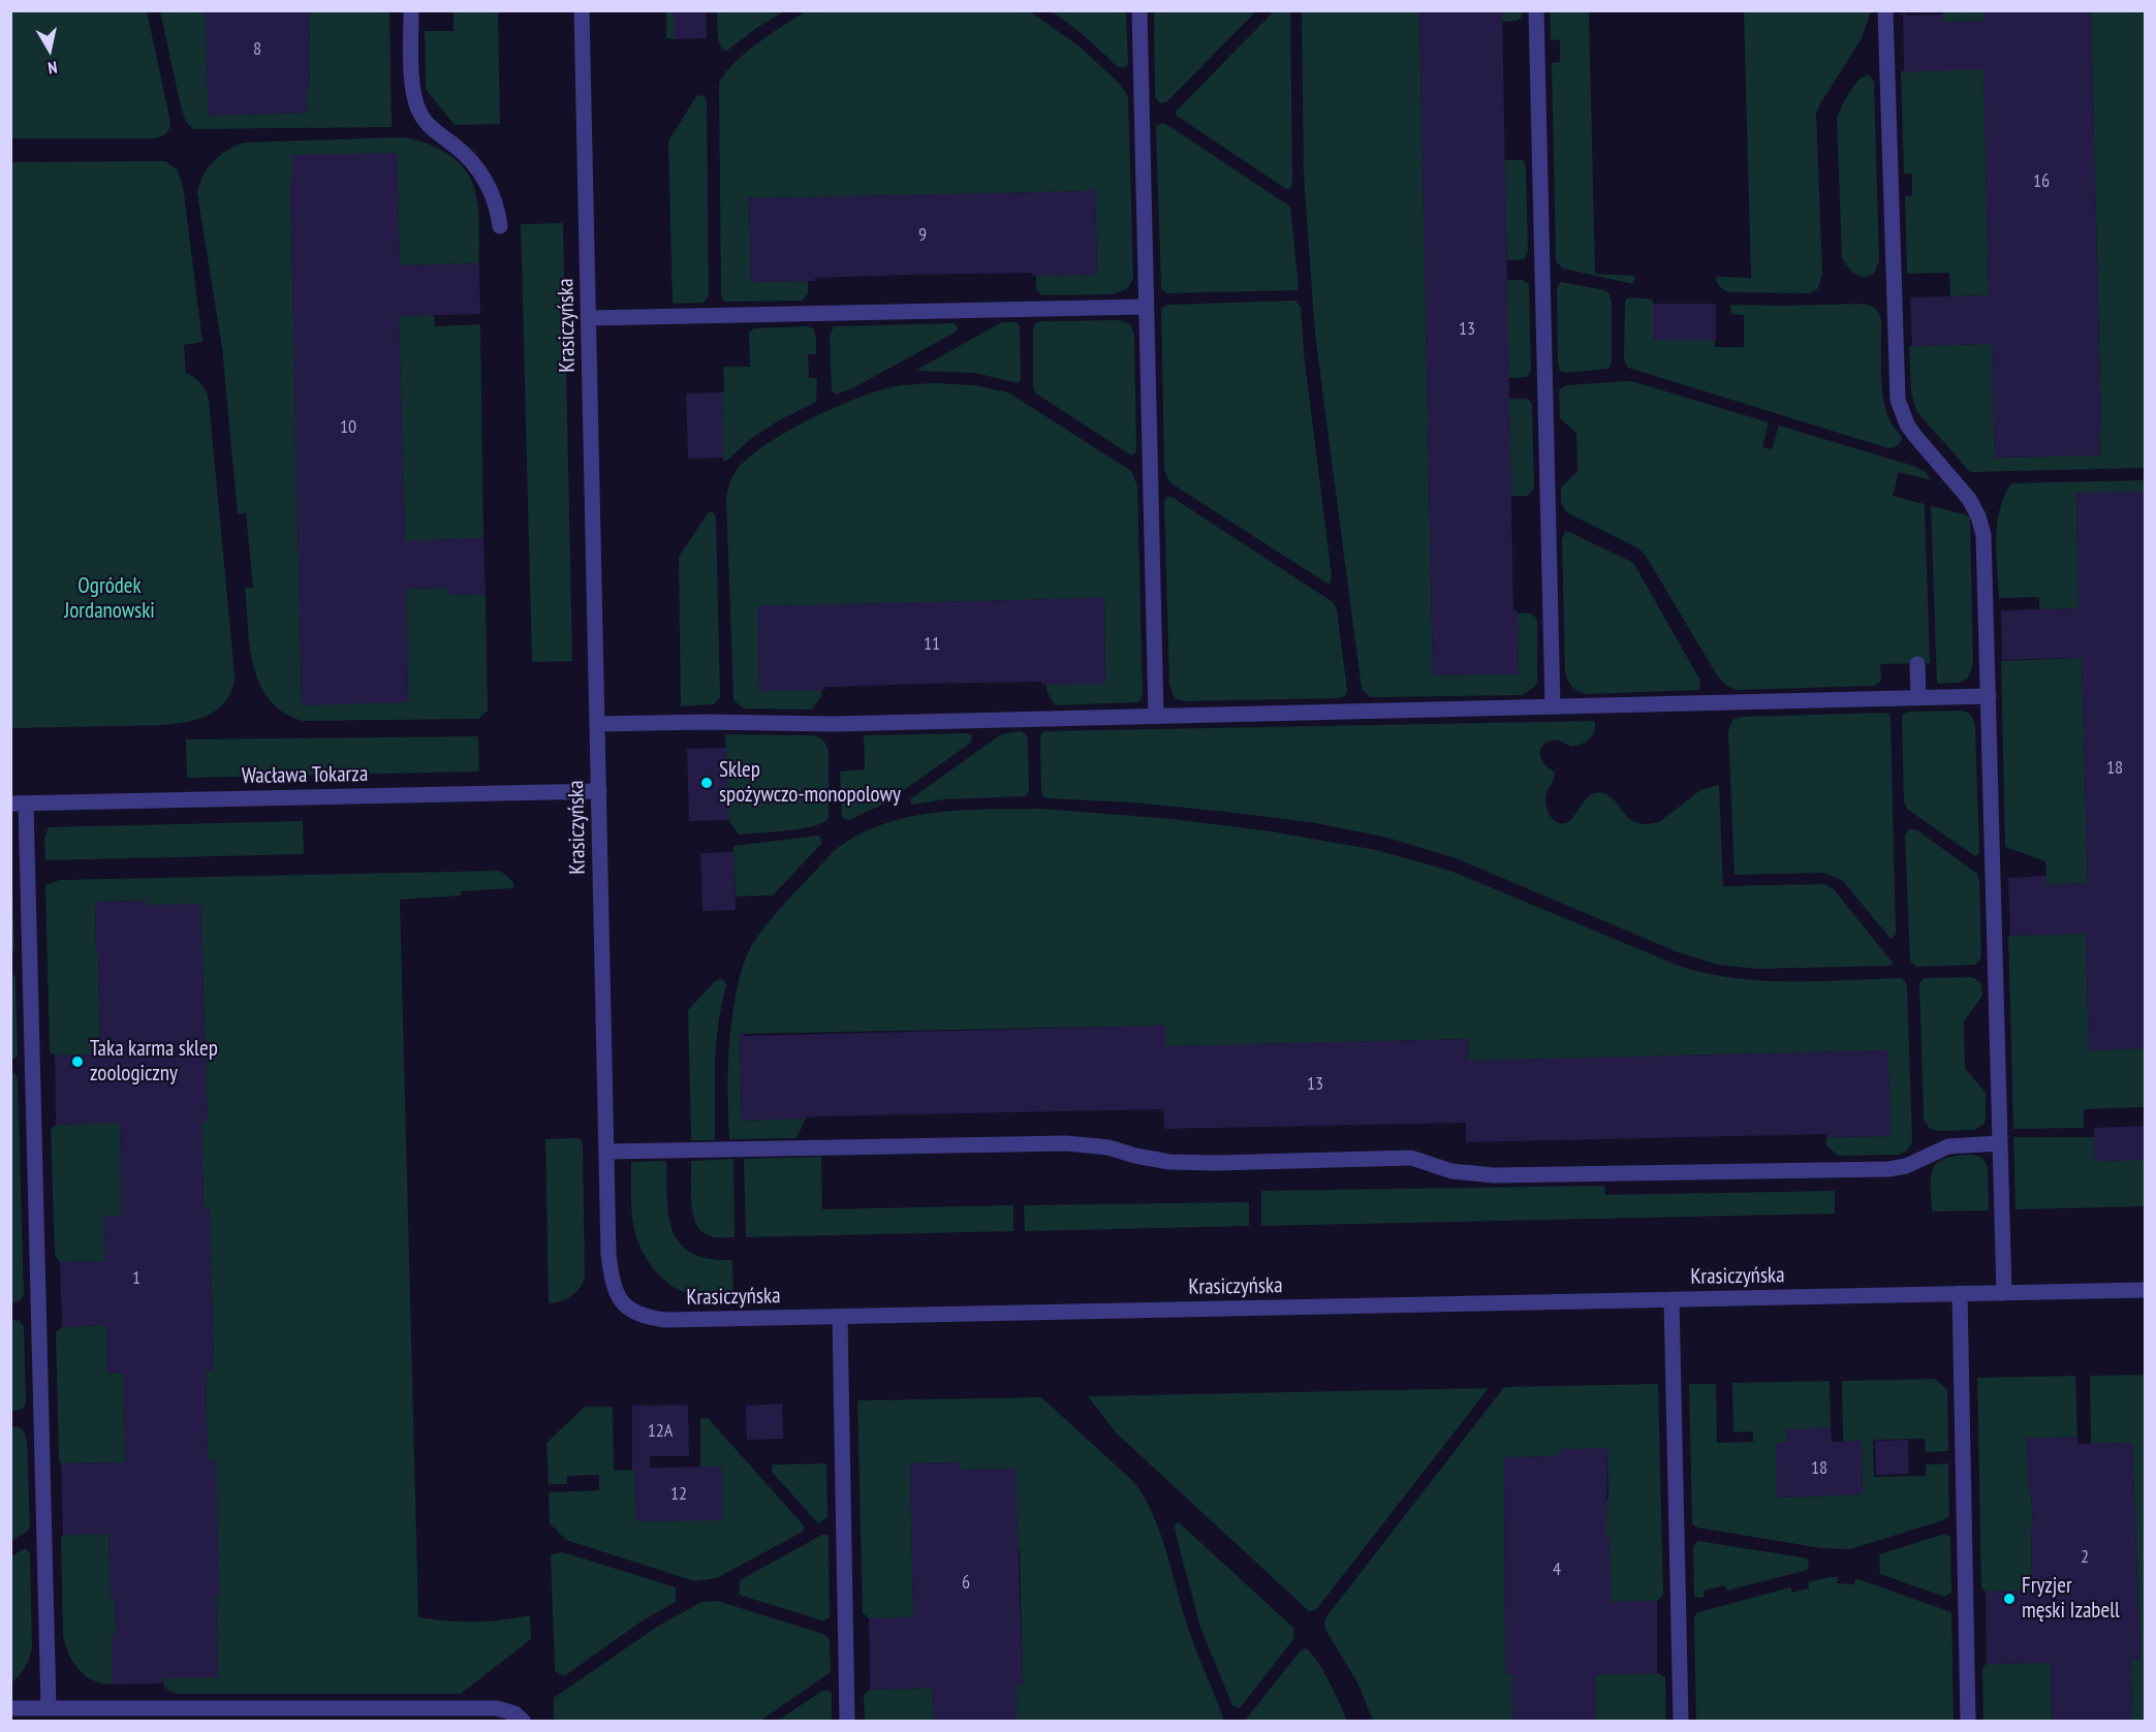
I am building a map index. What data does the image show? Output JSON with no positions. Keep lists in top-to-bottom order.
{
  "streets": {
    "street": ["Krasiczyńska", "Wacława Tokarza"]
  },
  "crossings": [
    ["Krasiczyńska", "Wacława Tokarza"]
  ],
  "parks": ["Ogródek Jordanowski"],
  "places": ["Sklep spożywczo-monopolowy", "Taka karma sklep zoologiczny", "Fryzjer męski Izabell"],
  "house_numbers": [
    "8",
    "16",
    "9",
    "13",
    "10",
    "11",
    "18",
    "13",
    "1",
    "12A",
    "18",
    "12",
    "2",
    "4",
    "6"
  ],
  "north": "bottom"
}
